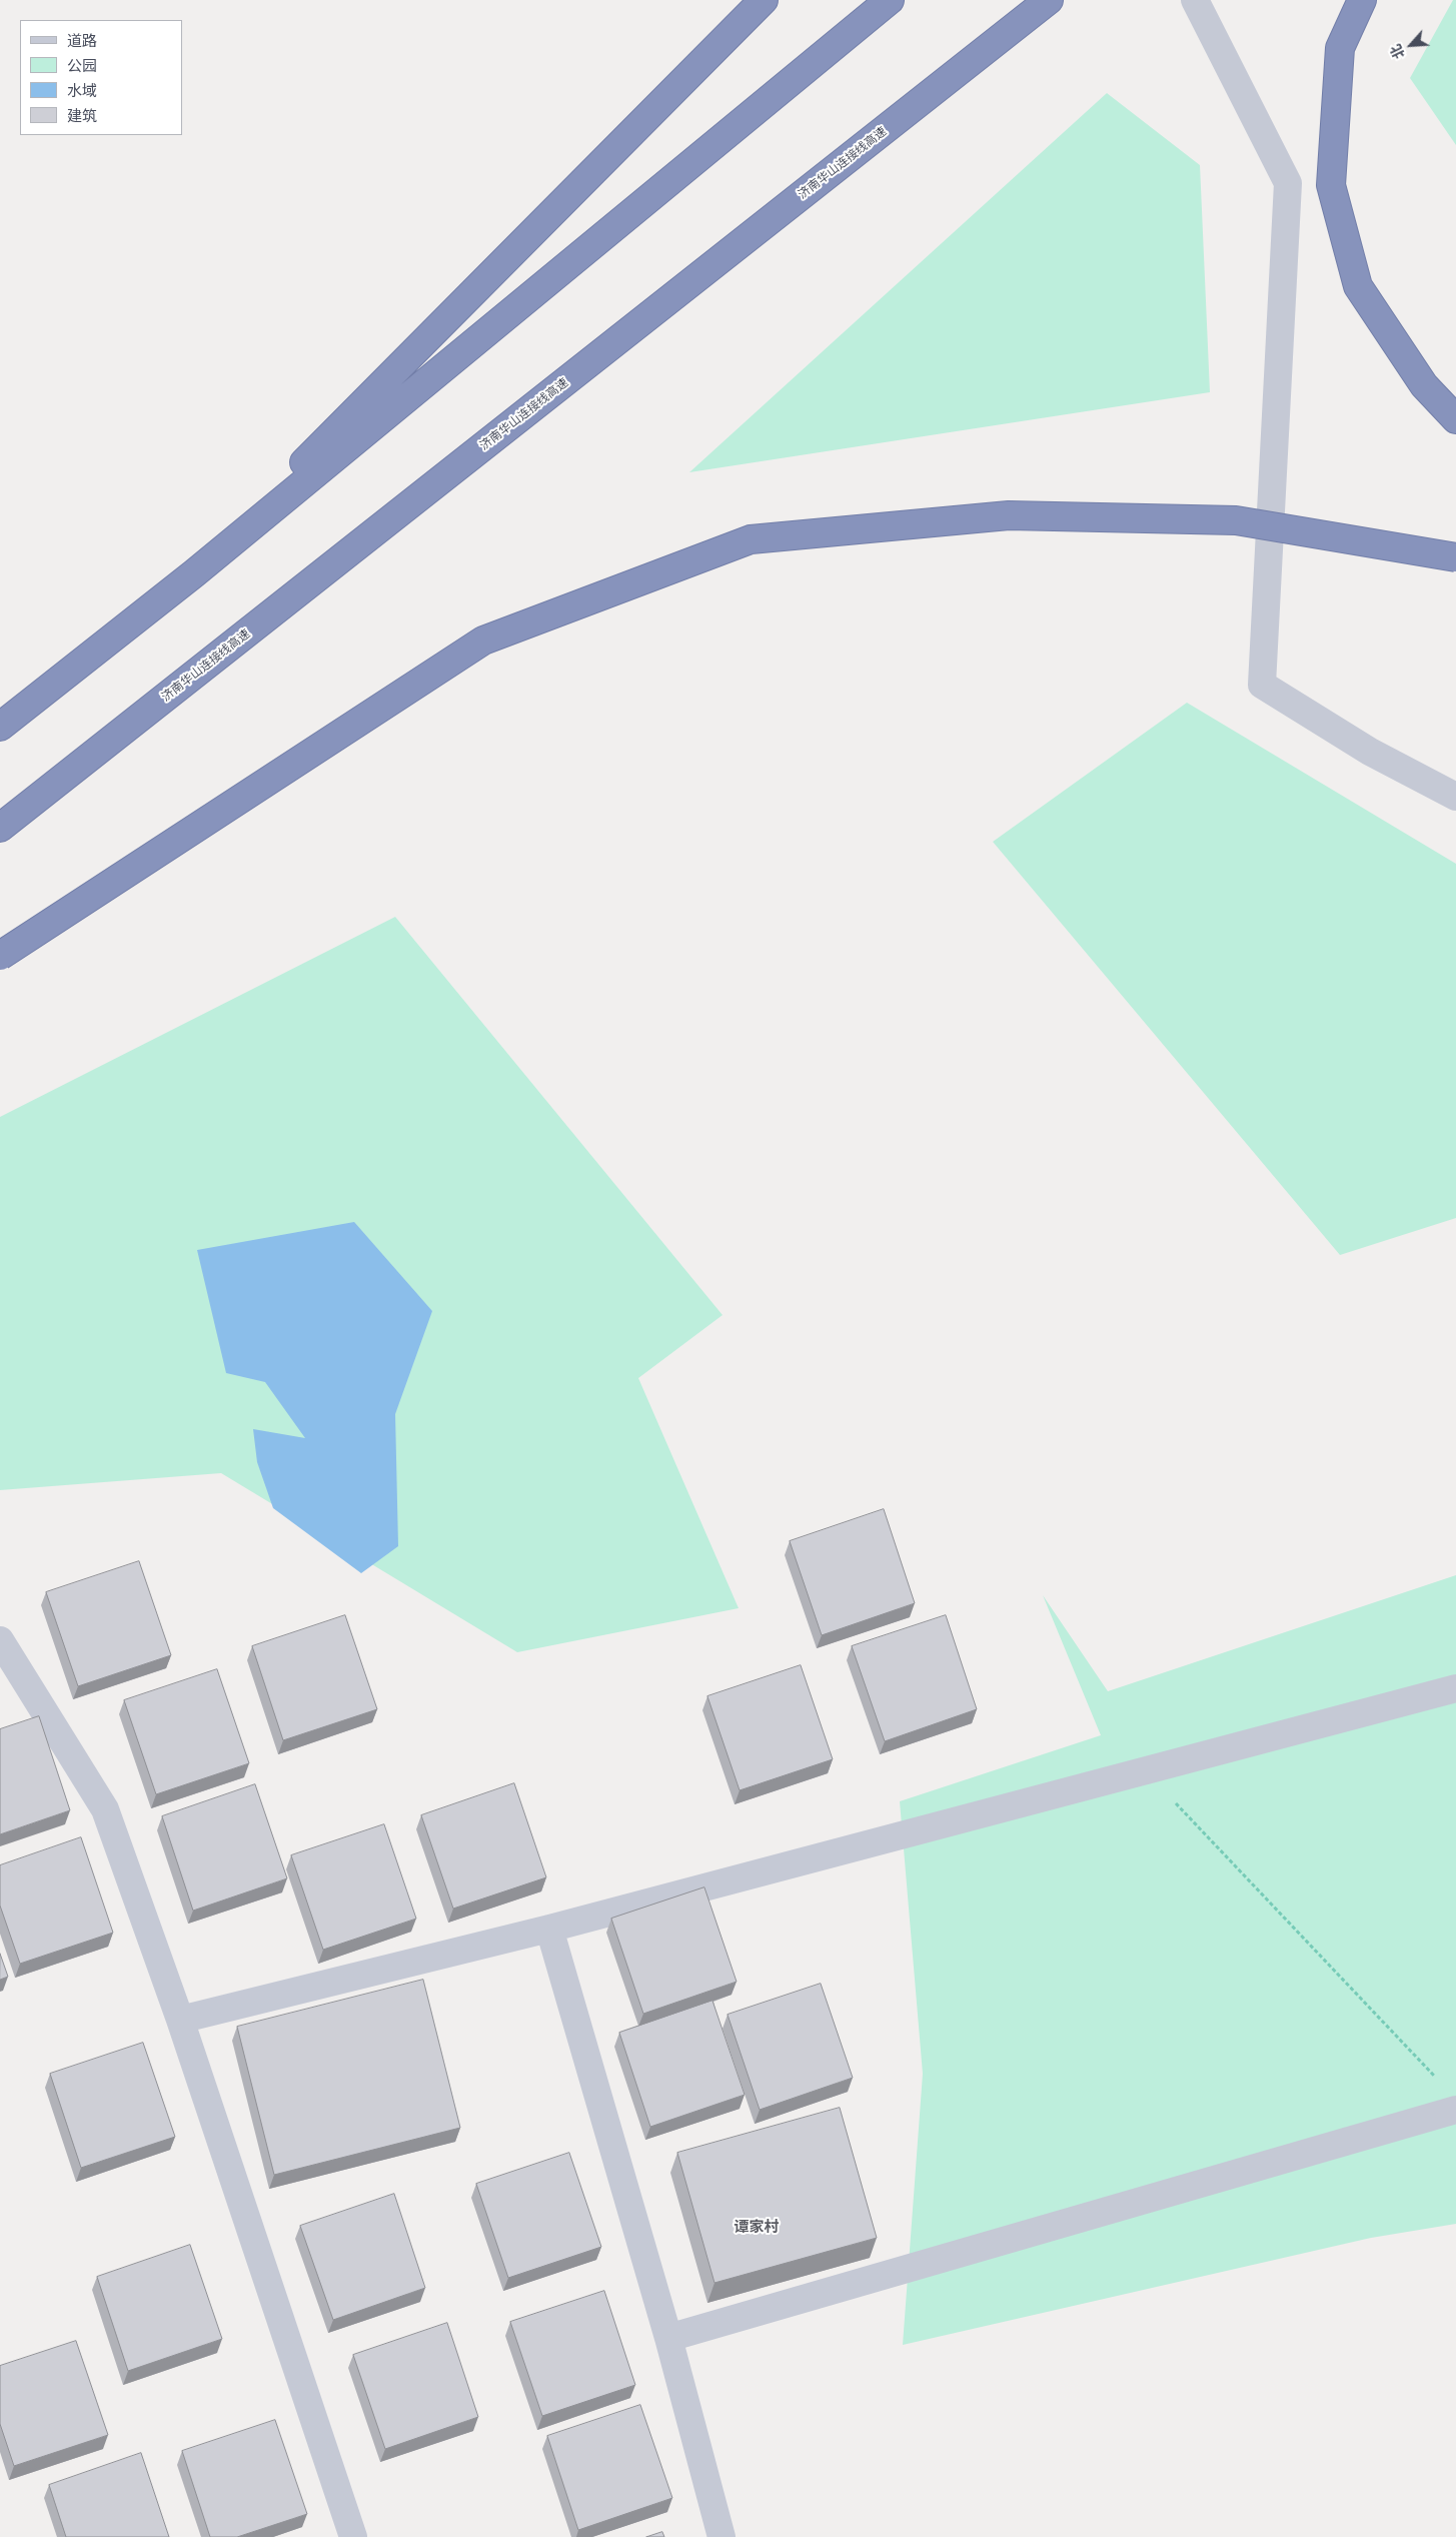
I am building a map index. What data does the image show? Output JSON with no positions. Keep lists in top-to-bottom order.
{
  "streets": {
    "highway": ["济南华山连接线高速"]
  },
  "districts": ["谭家村"],
  "legend": [
    "道路",
    "公园",
    "水域",
    "建筑"
  ],
  "north": "bottom left"
}
